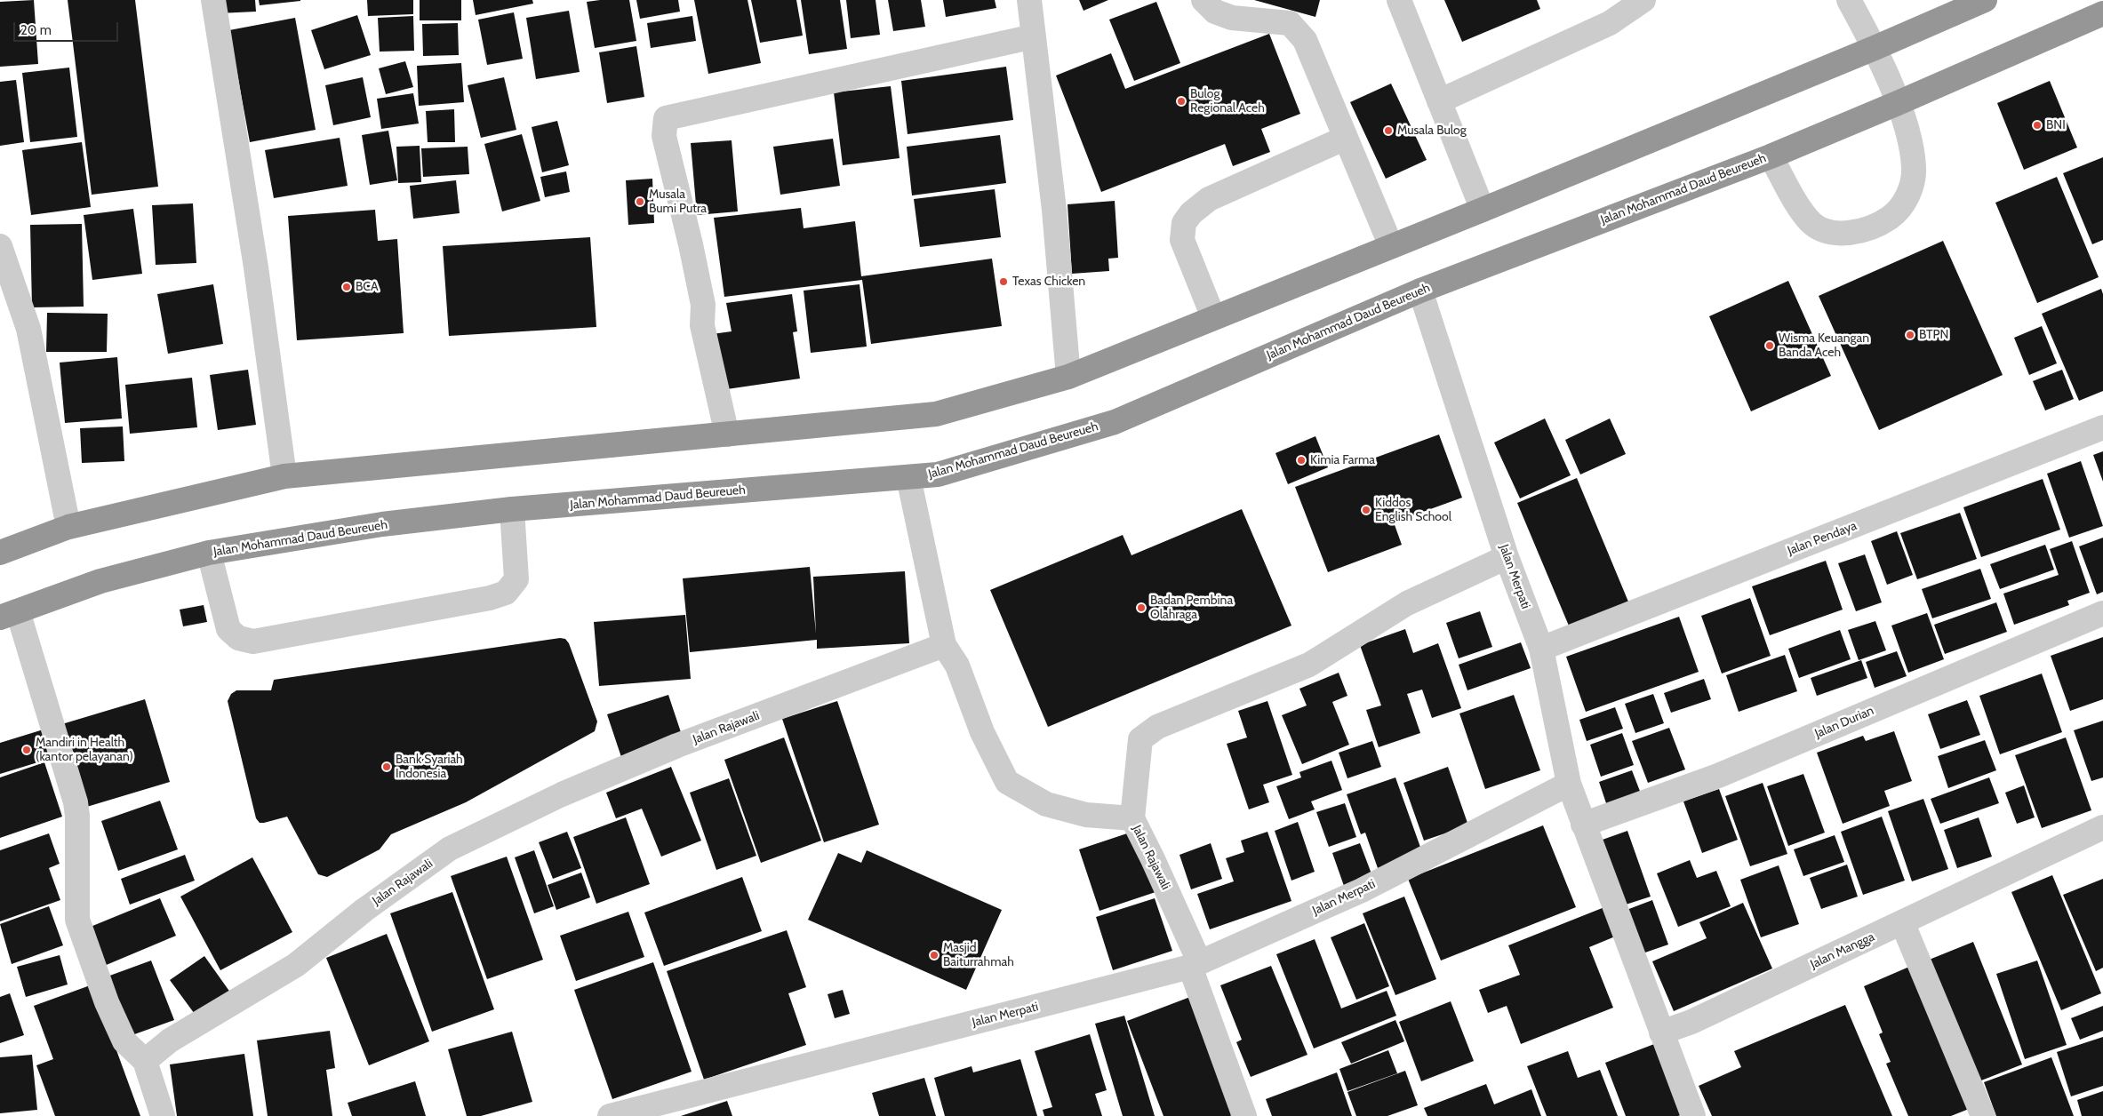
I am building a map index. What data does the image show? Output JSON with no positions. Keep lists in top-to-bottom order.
{
  "streets": {
    "highway": ["Jalan Mohammad Daud Beureueh"],
    "street": [
      "Jalan Pendaya",
      "Jalan Merpati",
      "Jalan Durian",
      "Jalan Rajawali",
      "Jalan Mangga"
    ]
  },
  "crossings": [
    ["Jalan Mohammad Daud Beureueh", "Jalan Merpati"],
    ["Jalan Pendaya", "Jalan Merpati"],
    ["Jalan Merpati", "Jalan Rajawali"]
  ],
  "places": [
    "Bulog Regional Aceh",
    "BNI",
    "Musala Bulog",
    "Musala Bumi Putra",
    "Texas Chicken",
    "BCA",
    "BTPN",
    "Wisma Keuangan Banda Aceh",
    "Kimia Farma",
    "Kiddos English School",
    "Badan Pembina Olahraga",
    "Mandiri in Health (kantor pelayanan)",
    "Bank Syariah Indonesia",
    "Masjid Baiturrahmah"
  ],
  "scale_bar": "20 m"
}
